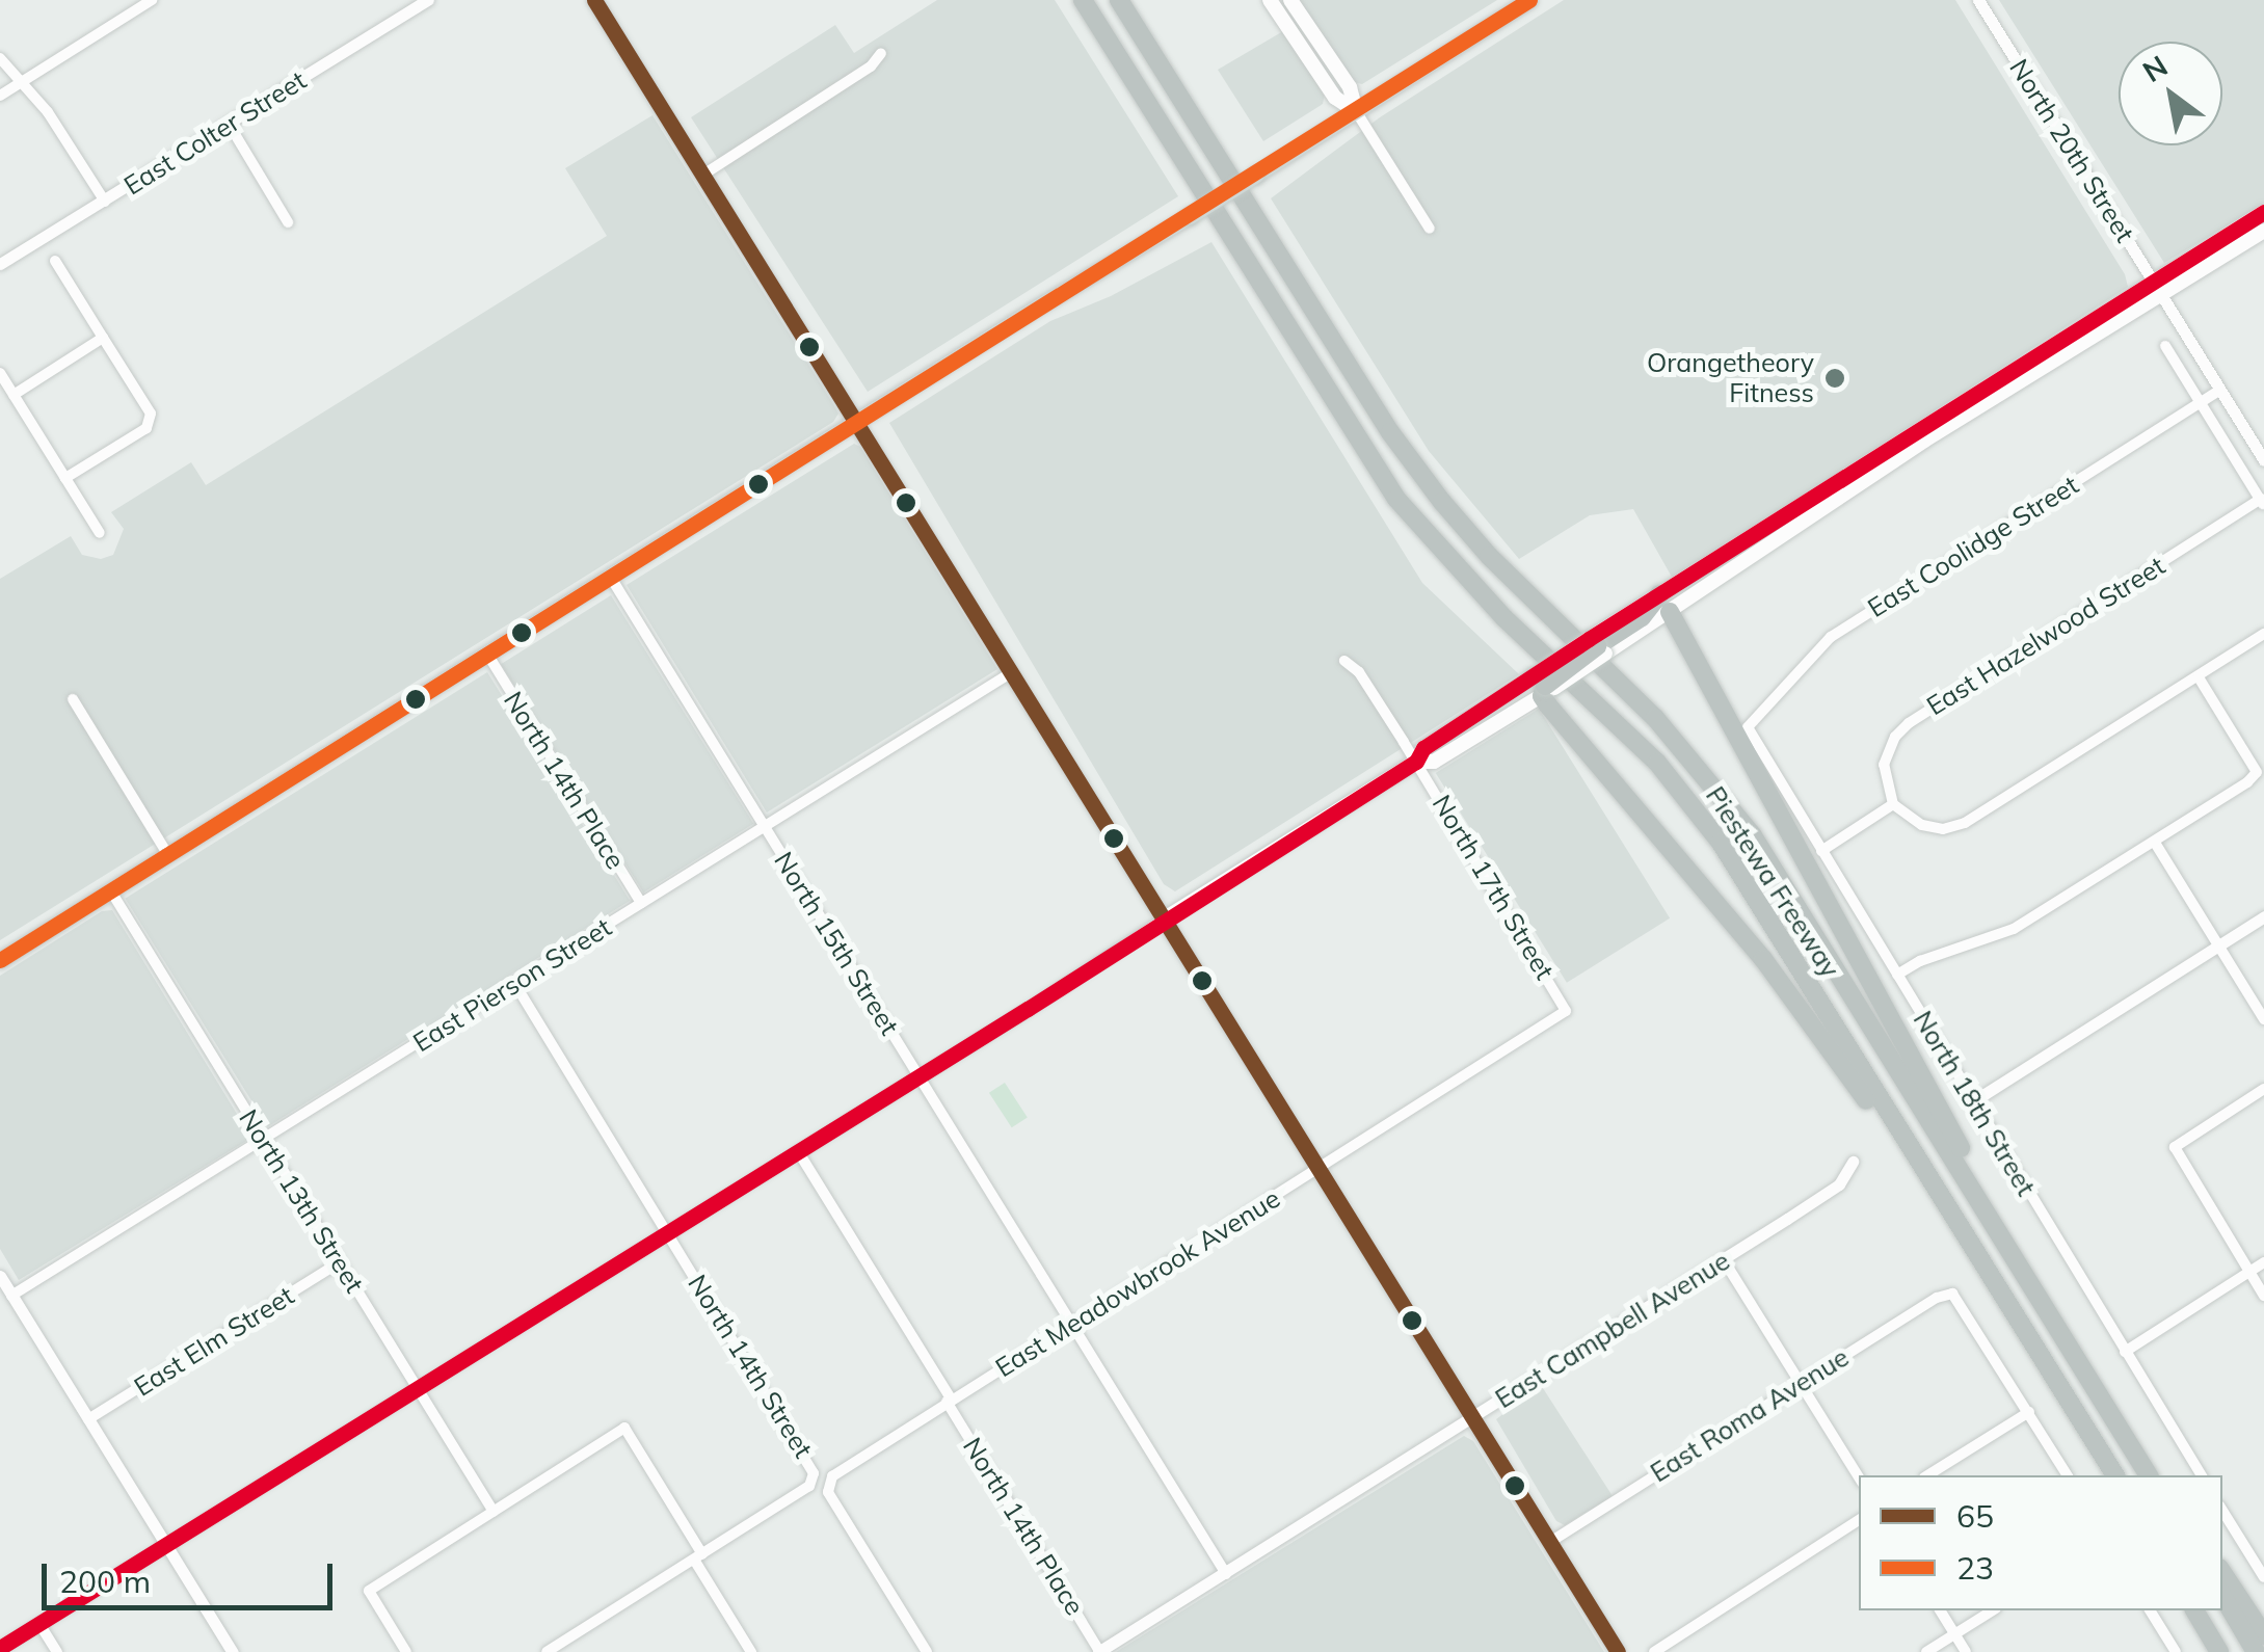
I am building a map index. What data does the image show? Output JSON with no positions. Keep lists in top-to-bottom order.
{
  "streets": {
    "highway": ["Piestewa Freeway"],
    "street": [
      "East Colter Street",
      "North 20th Street",
      "East Coolidge Street",
      "East Hazelwood Street",
      "North 14th Place",
      "North 17th Street",
      "North 15th Street",
      "East Pierson Street",
      "North 18th Street",
      "North 13th Street",
      "East Meadowbrook Avenue",
      "East Campbell Avenue",
      "East Elm Street",
      "North 14th Street",
      "East Roma Avenue"
    ]
  },
  "crossings": [
    ["North 20th Street", "East Coolidge Street"],
    ["East Coolidge Street", "North 18th Street"],
    ["North 14th Place", "East Pierson Street"],
    ["North 14th Place", "East Meadowbrook Avenue"],
    ["North 14th Place", "East Campbell Avenue"],
    ["North 17th Street", "East Meadowbrook Avenue"],
    ["North 15th Street", "East Pierson Street"],
    ["North 15th Street", "East Meadowbrook Avenue"],
    ["North 15th Street", "East Campbell Avenue"],
    ["East Pierson Street", "North 13th Street"],
    ["East Pierson Street", "North 14th Street"],
    ["North 13th Street", "East Elm Street"]
  ],
  "places": ["Orangetheory Fitness"],
  "lines": ["transit line 65", "transit line 23"],
  "legend": ["65", "23"],
  "scale_bar": "200 m",
  "north": "top left"
}
